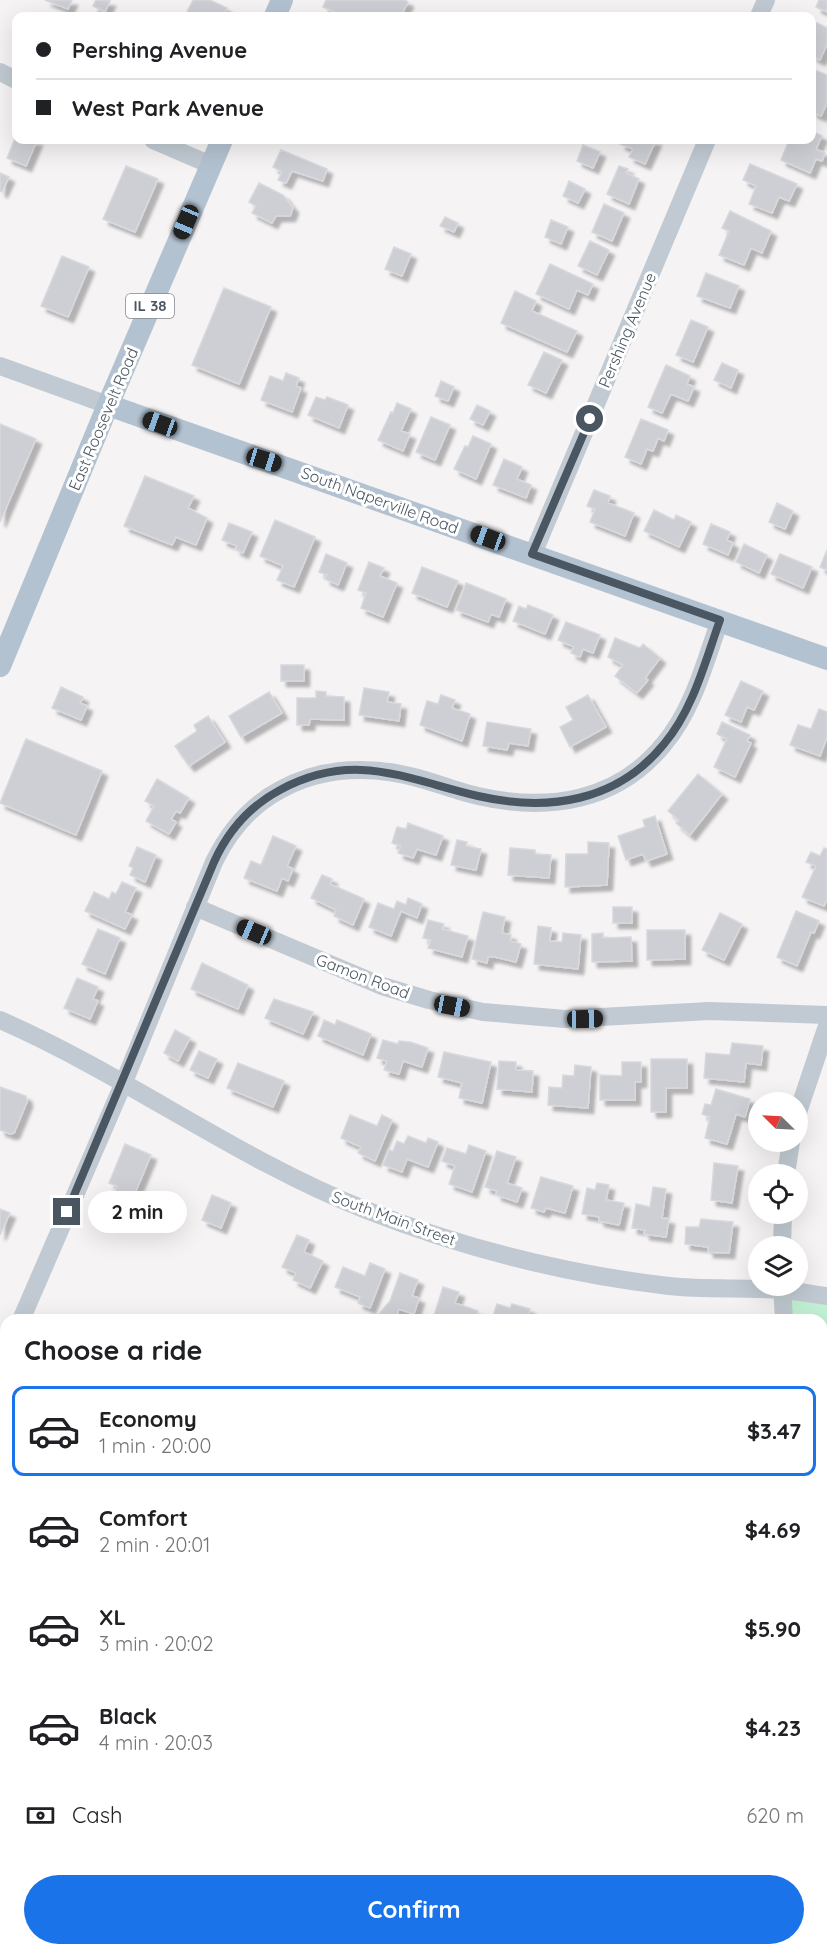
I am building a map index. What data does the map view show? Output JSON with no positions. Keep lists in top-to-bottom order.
{
  "streets": {
    "main road": ["IL 38", "East Roosevelt Road", "South Naperville Road"],
    "street": ["Pershing Avenue", "Gamon Road", "South Main Street"]
  },
  "crossings": [
    ["Pershing Avenue", "South Naperville Road"],
    ["East Roosevelt Road", "South Naperville Road"]
  ],
  "north": "top left",
  "page": {
    "banner": ["Pershing Avenue", "West Park Avenue"],
    "bubble": "2 min",
    "heading": "Choose a ride",
    "list": [
      {
        "name": "Economy",
        "note": "1 min · 20:00",
        "value": "$3.47"
      },
      {
        "name": "Comfort",
        "note": "2 min · 20:01",
        "value": "$4.69"
      },
      {
        "name": "XL",
        "note": "3 min · 20:02",
        "value": "$5.90"
      },
      {
        "name": "Black",
        "note": "4 min · 20:03",
        "value": "$4.23"
      }
    ],
    "pay": ["Cash", "620 m"],
    "buttons": "Confirm"
  }
}
